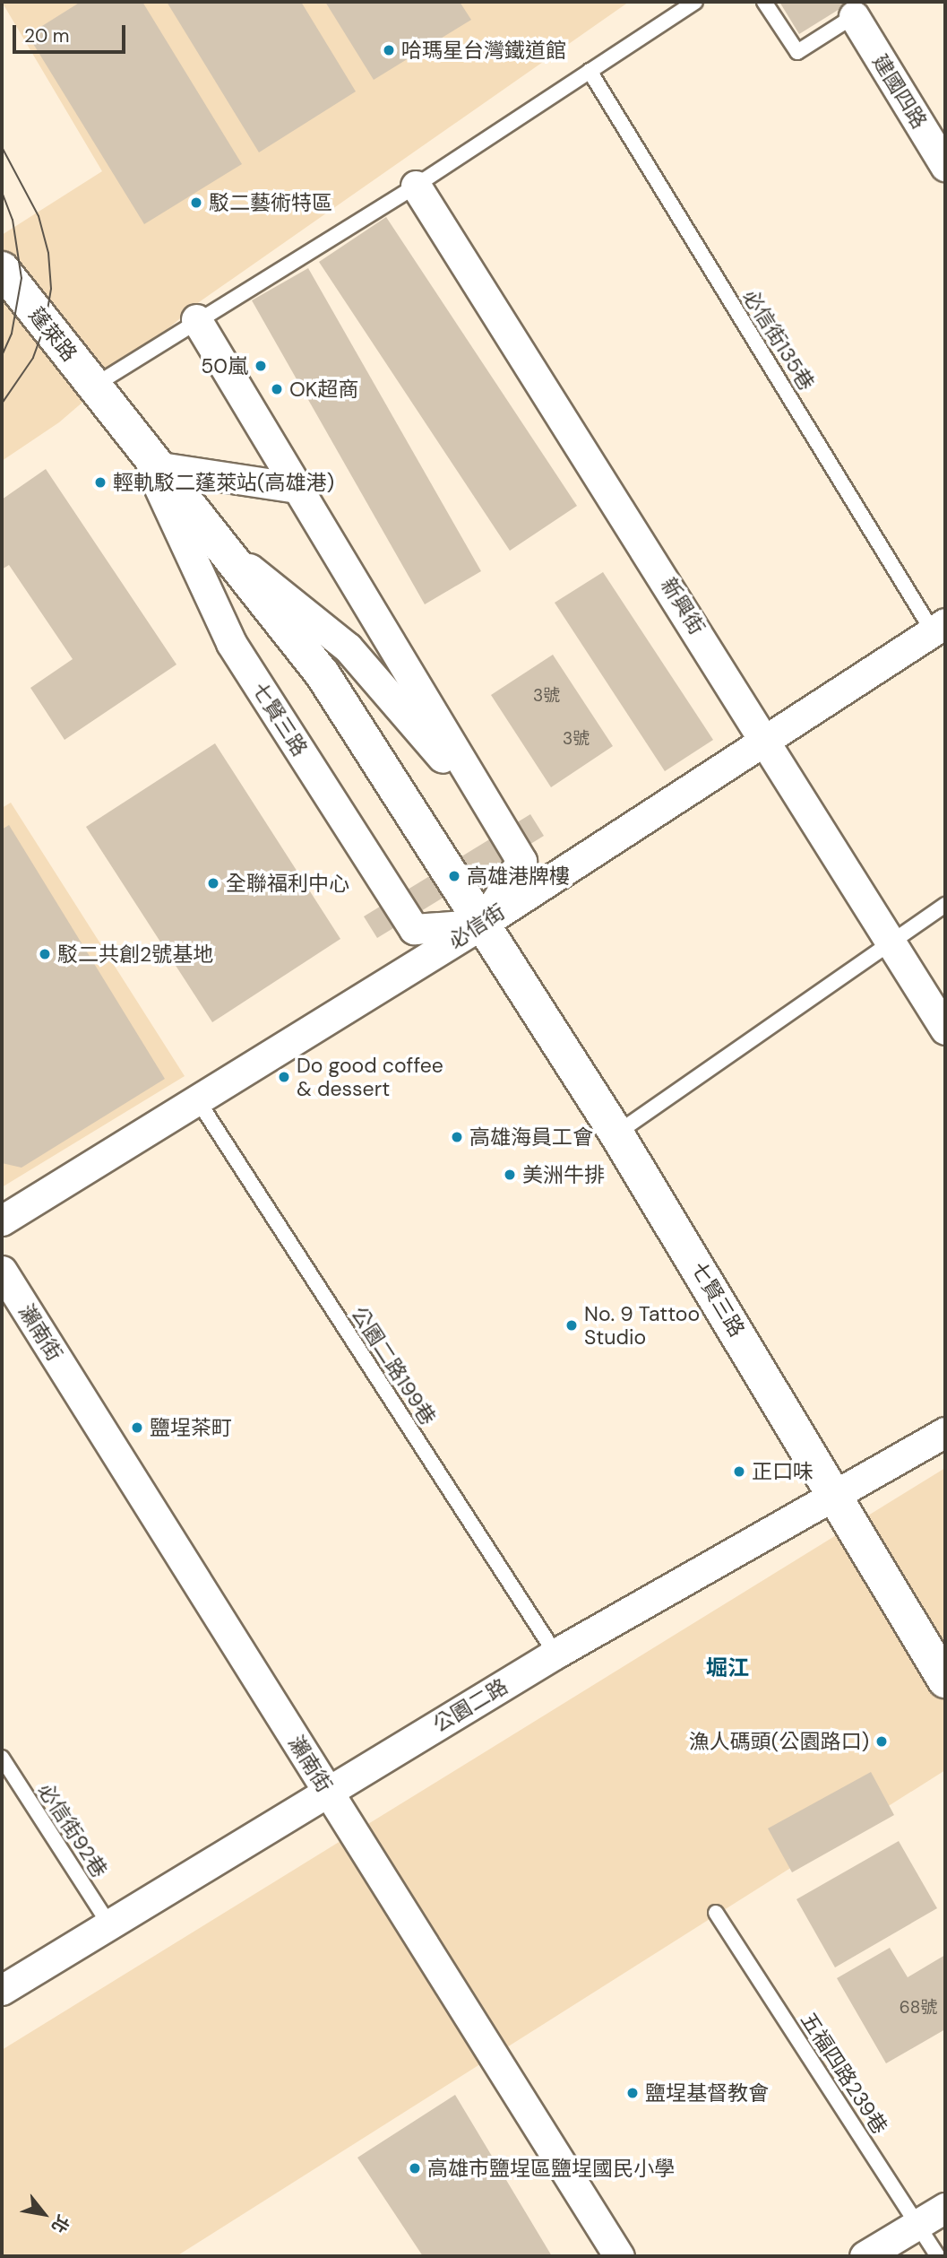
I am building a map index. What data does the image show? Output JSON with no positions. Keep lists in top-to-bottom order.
{
  "streets": {
    "street": [
      "建國四路",
      "蓬萊路",
      "新興街",
      "七賢三路",
      "必信街",
      "瀨南街",
      "公園二路"
    ],
    "lane": [
      "必信街135巷",
      "公園二路199巷",
      "必信街92巷",
      "五福四路239巷"
    ]
  },
  "crossings": [
    ["蓬萊路", "七賢三路"],
    ["必信街135巷", "必信街"],
    ["新興街", "必信街"],
    ["七賢三路", "必信街"],
    ["七賢三路", "公園二路"],
    ["必信街", "公園二路199巷"],
    ["瀨南街", "公園二路"],
    ["公園二路199巷", "公園二路"],
    ["公園二路", "必信街92巷"]
  ],
  "districts": ["堀江"],
  "places": [
    "哈瑪星台灣鐵道館",
    "駁二藝術特區",
    "50嵐",
    "OK超商",
    "輕軌駁二蓬萊站(高雄港)",
    "高雄港牌樓",
    "全聯福利中心",
    "駁二共創2號基地",
    "Do good coffee & dessert",
    "高雄海員工會",
    "美洲牛排",
    "No. 9 Tattoo Studio",
    "鹽埕茶町",
    "正口味",
    "漁人碼頭(公園路口)",
    "鹽埕基督教會",
    "高雄市鹽埕區鹽埕國民小學"
  ],
  "house_numbers": ["3號", "3號", "68號"],
  "scale_bar": "20 m",
  "north": "bottom right"
}
